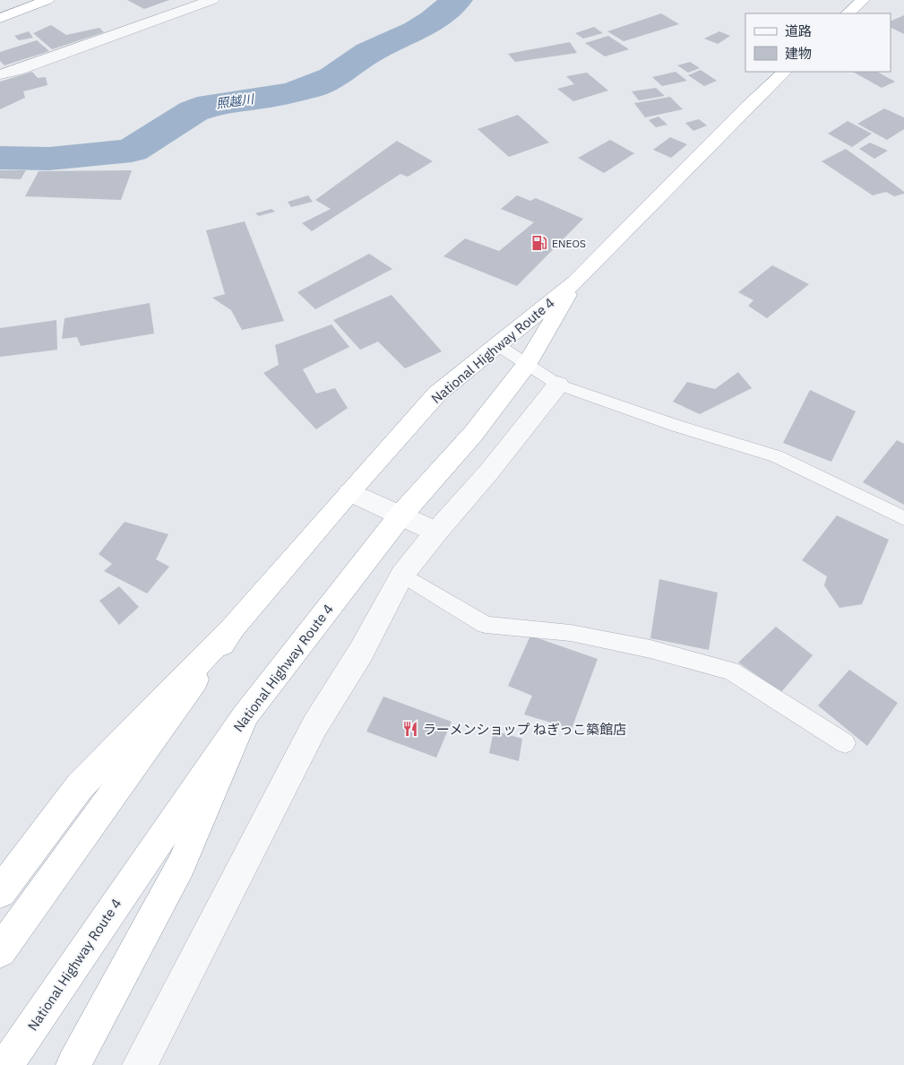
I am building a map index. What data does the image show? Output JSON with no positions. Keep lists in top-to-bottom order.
{
  "streets": {
    "highway": ["National Highway Route 4"]
  },
  "water": ["照越川"],
  "places": {
    "fuel station": ["ENEOS"],
    "restaurant": ["ラーメンショップ ねぎっこ築館店"]
  },
  "legend": ["道路", "建物"]
}
